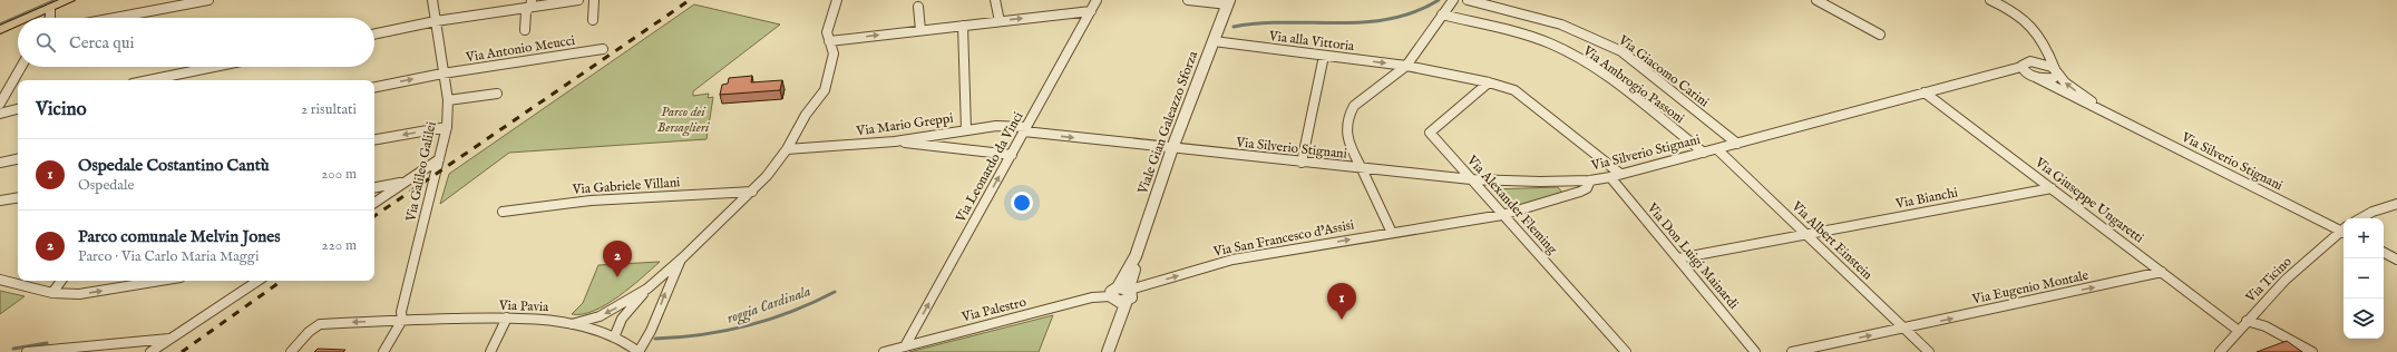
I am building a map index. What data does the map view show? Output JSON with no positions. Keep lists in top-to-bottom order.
{
  "streets": {
    "street": [
      "Via alla Vittoria",
      "Via Antonio Meucci",
      "Via Giacomo Carini",
      "Via Ambrogio Passoni",
      "Viale Gian Galeazzo Sforza",
      "Via Mario Greppi",
      "Via Silverio Stignani",
      "Via Leonardo da Vinci",
      "Via Galileo Galilei",
      "Via Gabriele Villani",
      "Via Bianchi",
      "Via Giuseppe Ungaretti",
      "Via Alexander Fleming",
      "Via San Francesco d'Assisi",
      "Via Albert Einstein",
      "Via Don Luigi Mainardi",
      "Via Ticino",
      "Via Eugenio Montale",
      "Via Pavia",
      "Via Palestro"
    ]
  },
  "crossings": [
    ["Via alla Vittoria", "Viale Gian Galeazzo Sforza"],
    ["Via alla Vittoria", "Via Silverio Stignani"],
    ["Via alla Vittoria", "Via Alexander Fleming"],
    ["Via Antonio Meucci", "Via Galileo Galilei"],
    ["Via Giacomo Carini", "Via Silverio Stignani"],
    ["Via Ambrogio Passoni", "Via Silverio Stignani"],
    ["Viale Gian Galeazzo Sforza", "Via Mario Greppi"],
    ["Viale Gian Galeazzo Sforza", "Via Silverio Stignani"],
    ["Viale Gian Galeazzo Sforza", "Via San Francesco d'Assisi"],
    ["Viale Gian Galeazzo Sforza", "Via Palestro"],
    ["Via Mario Greppi", "Via Silverio Stignani"],
    ["Via Mario Greppi", "Via Leonardo da Vinci"],
    ["Via Silverio Stignani", "Via Giuseppe Ungaretti"],
    ["Via Silverio Stignani", "Via Alexander Fleming"],
    ["Via Silverio Stignani", "Via San Francesco d'Assisi"],
    ["Via Silverio Stignani", "Via Albert Einstein"],
    ["Via Silverio Stignani", "Via Don Luigi Mainardi"],
    ["Via Leonardo da Vinci", "Via Palestro"],
    ["Via Galileo Galilei", "Via Pavia"],
    ["Via Bianchi", "Via Giuseppe Ungaretti"],
    ["Via Bianchi", "Via Albert Einstein"],
    ["Via Bianchi", "Via Don Luigi Mainardi"],
    ["Via Giuseppe Ungaretti", "Via Ticino"],
    ["Via Giuseppe Ungaretti", "Via Eugenio Montale"],
    ["Via Alexander Fleming", "Via San Francesco d'Assisi"],
    ["Via San Francesco d'Assisi", "Via Palestro"],
    ["Via Albert Einstein", "Via Eugenio Montale"]
  ],
  "one_way": [
    "Via Mario Greppi",
    "Via Leonardo da Vinci",
    "Via San Francesco d'Assisi",
    "Via Eugenio Montale"
  ],
  "water": ["roggia Cardinala"],
  "parks": ["Parco dei Bersaglieri"],
  "page": {
    "search": "Cerca qui",
    "heading": ["Vicino", "2 risultati"],
    "list": [
      {
        "mark": "1",
        "name": "Ospedale Costantino Cantù",
        "note": "Ospedale",
        "value": "200 m"
      },
      {
        "mark": "2",
        "name": "Parco comunale Melvin Jones",
        "note": "Parco · Via Carlo Maria Maggi",
        "value": "220 m"
      }
    ],
    "map_buttons": ["+", "−"],
    "pins": ["2", "1"]
  }
}
